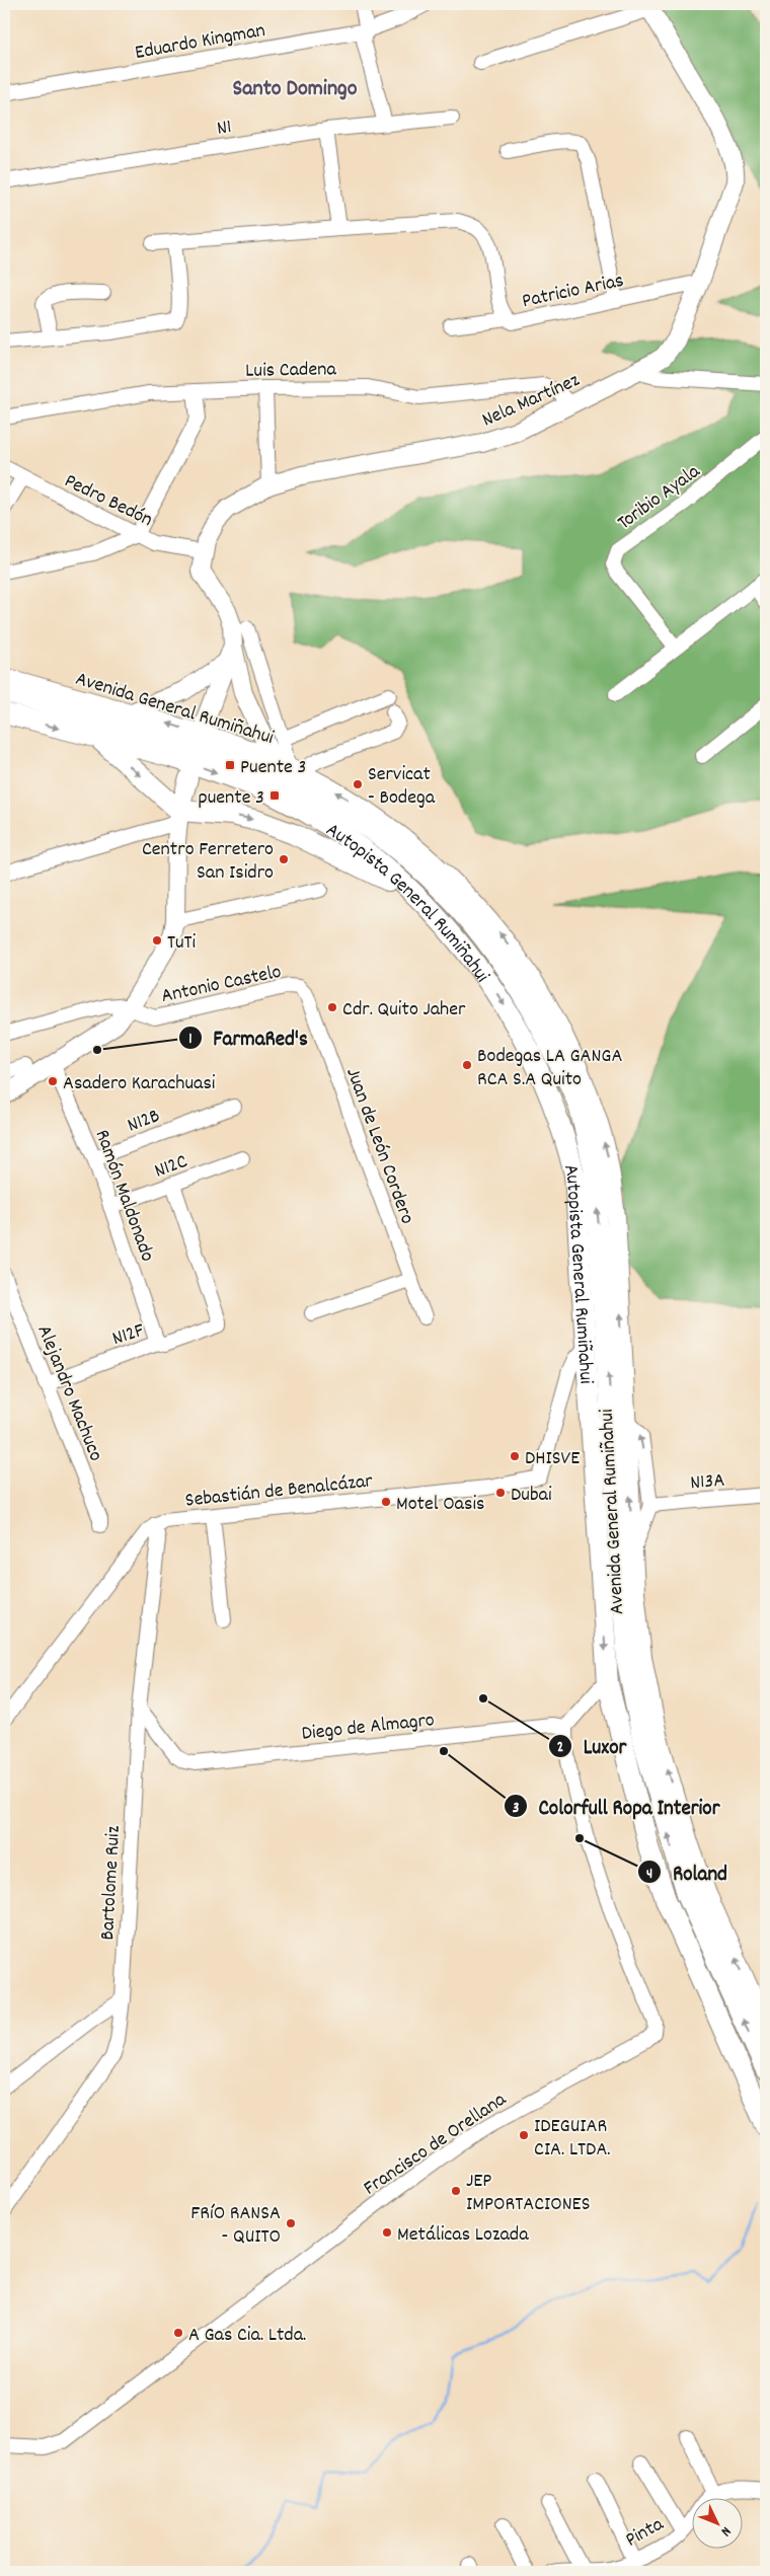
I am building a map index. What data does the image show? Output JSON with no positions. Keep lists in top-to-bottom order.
{
  "streets": {
    "highway": ["Autopista General Rumiñahui"],
    "main road": ["Nela Martínez", "Avenida General Rumiñahui"],
    "street": [
      "Eduardo Kingman",
      "N1",
      "Patricio Arias",
      "Luis Cadena",
      "Toribio Ayala",
      "Pedro Bedón",
      "Antonio Castelo",
      "N12B",
      "Juan de León Cordero",
      "N12C",
      "Ramón Maldonado",
      "N12F",
      "Alejandro Machuco",
      "N13A",
      "Sebastián de Benalcázar",
      "Diego de Almagro",
      "Bartolome Ruiz",
      "Francisco de Orellana",
      "Pinta"
    ]
  },
  "crossings": [
    ["Patricio Arias", "Nela Martínez"],
    ["Luis Cadena", "Nela Martínez"],
    ["Nela Martínez", "Pedro Bedón"],
    ["Nela Martínez", "Avenida General Rumiñahui"],
    ["Autopista General Rumiñahui", "Sebastián de Benalcázar"],
    ["Antonio Castelo", "Juan de León Cordero"],
    ["N12B", "Ramón Maldonado"],
    ["N12C", "Ramón Maldonado"],
    ["N12C", "N12F"],
    ["Ramón Maldonado", "N12F"],
    ["N12F", "Alejandro Machuco"],
    ["Sebastián de Benalcázar", "Bartolome Ruiz"],
    ["Diego de Almagro", "Bartolome Ruiz"],
    ["Diego de Almagro", "Francisco de Orellana"]
  ],
  "one_way": ["Avenida General Rumiñahui"],
  "districts": ["Santo Domingo"],
  "places": {
    "transit": ["Puente 3", "puente 3"],
    "other": [
      "Servicat - Bodega",
      "Centro Ferretero San Isidro",
      "TuTi",
      "Cdr. Quito Jaher",
      "FarmaRed's",
      "Bodegas LA GANGA RCA S.A Quito",
      "Asadero Karachuasi",
      "DHISVE",
      "Dubai",
      "Motel Oasis",
      "Luxor",
      "Colorfull Ropa Interior",
      "Roland",
      "IDEGUIAR CIA. LTDA.",
      "JEP IMPORTACIONES",
      "FRíO RANSA - QUITO",
      "Metálicas Lozada",
      "A Gas Cia. Ltda."
    ]
  },
  "north": "bottom right"
}
